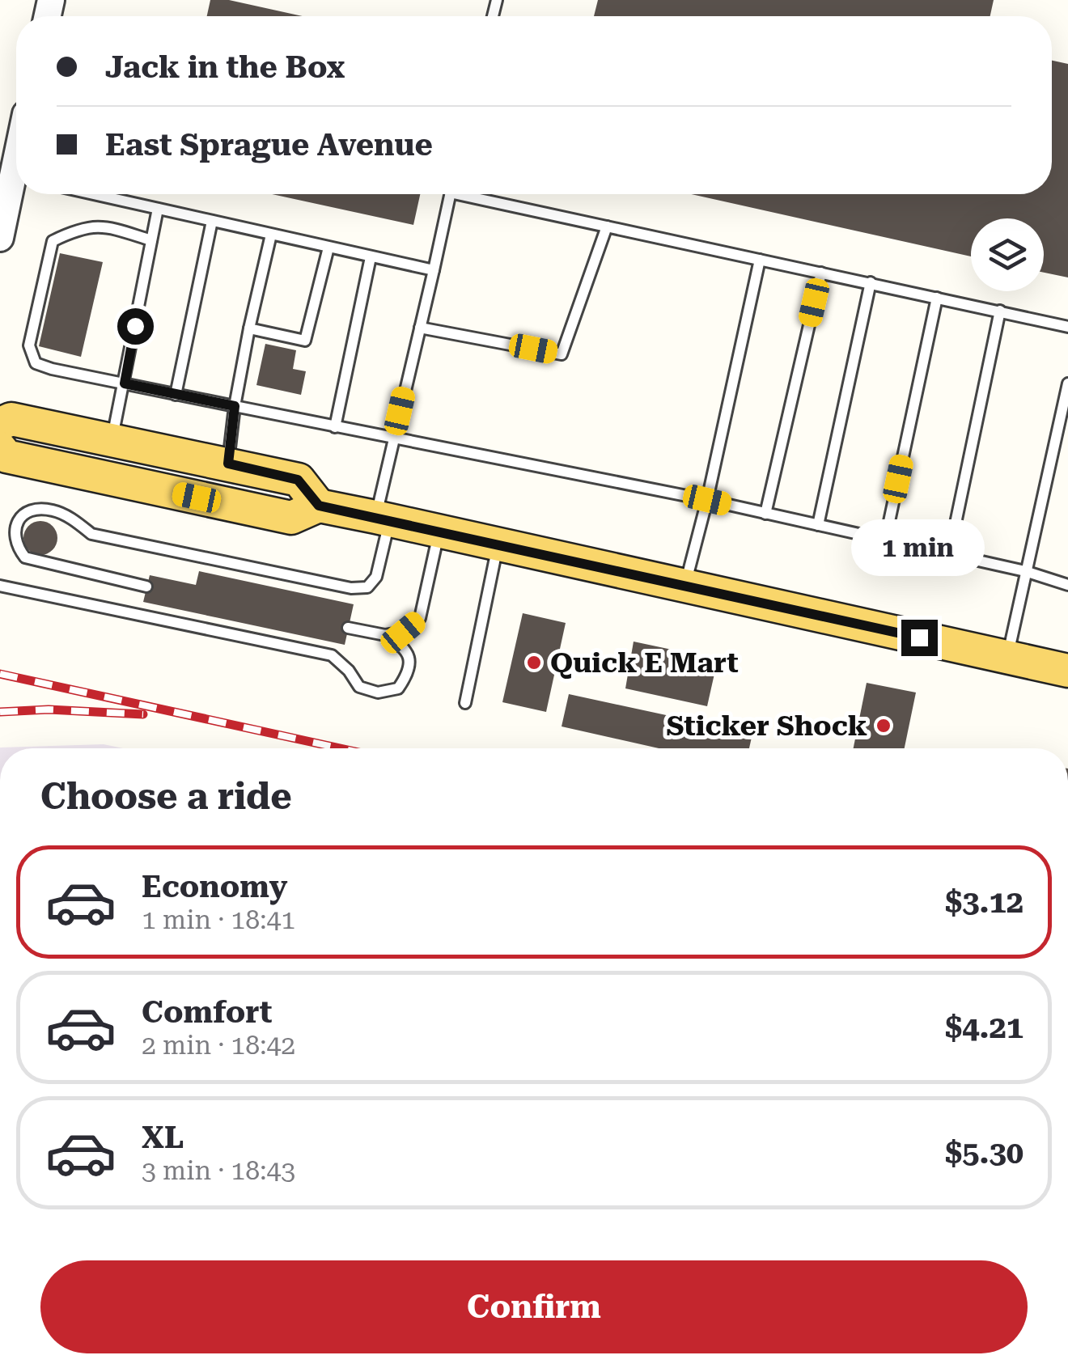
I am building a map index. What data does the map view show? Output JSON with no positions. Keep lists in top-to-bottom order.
{
  "places": ["Quick E Mart", "Sticker Shock"],
  "page": {
    "banner": ["Jack in the Box", "East Sprague Avenue"],
    "bubble": "1 min",
    "heading": "Choose a ride",
    "list": [
      {
        "name": "Economy",
        "note": "1 min · 18:41",
        "value": "$3.12"
      },
      {
        "name": "Comfort",
        "note": "2 min · 18:42",
        "value": "$4.21"
      },
      {
        "name": "XL",
        "note": "3 min · 18:43",
        "value": "$5.30"
      }
    ],
    "buttons": "Confirm"
  }
}
